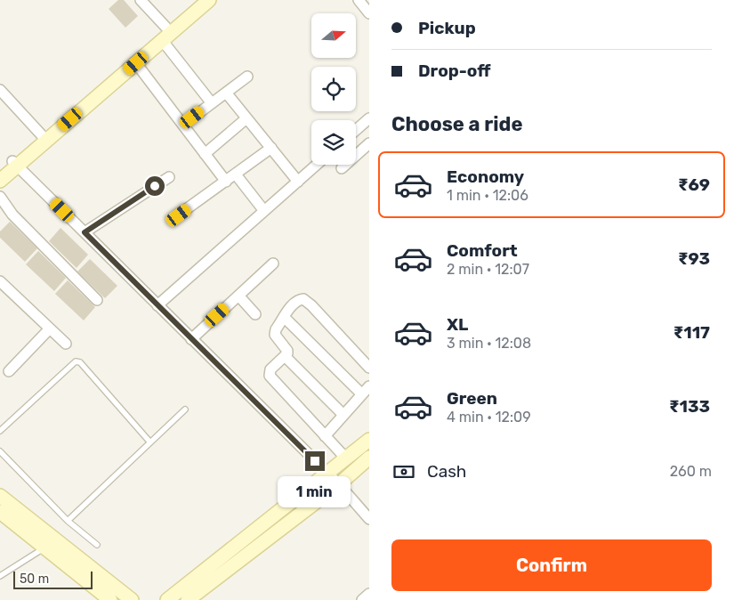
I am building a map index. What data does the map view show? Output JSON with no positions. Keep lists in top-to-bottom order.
{
  "scale_bar": "50 m",
  "north": "right",
  "page": {
    "banner": ["Pickup", "Drop-off"],
    "heading": "Choose a ride",
    "list": [
      {
        "name": "Economy",
        "note": "1 min · 12:06",
        "value": "₹69"
      },
      {
        "name": "Comfort",
        "note": "2 min · 12:07",
        "value": "₹93"
      },
      {
        "name": "XL",
        "note": "3 min · 12:08",
        "value": "₹117"
      },
      {
        "name": "Green",
        "note": "4 min · 12:09",
        "value": "₹133"
      }
    ],
    "pay": ["Cash", "260 m"],
    "bubble": "1 min",
    "buttons": "Confirm",
    "scale": "50 m"
  }
}
